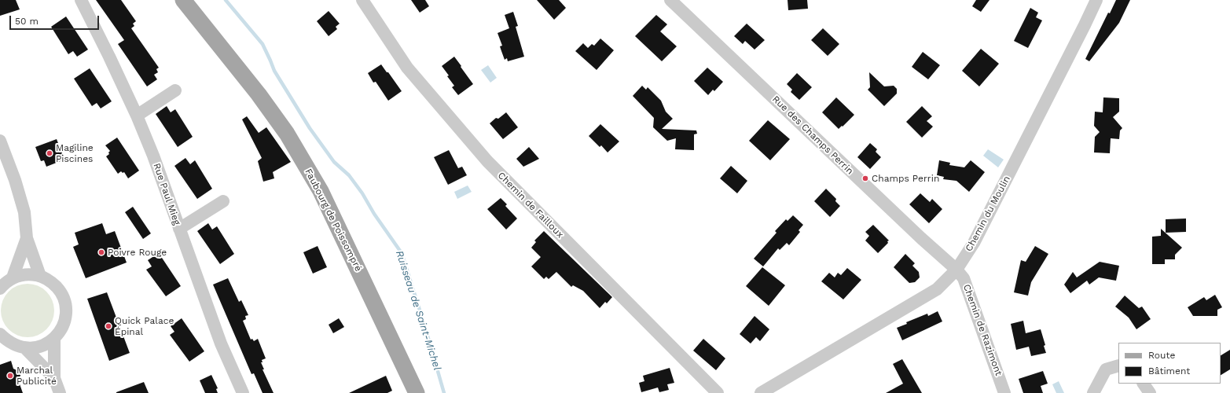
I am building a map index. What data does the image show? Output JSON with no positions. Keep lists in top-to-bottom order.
{
  "streets": {
    "main road": ["Faubourg de Poissompré"],
    "street": [
      "Rue des Champs Perrin",
      "Rue Paul Mieg",
      "Chemin de Failloux",
      "Chemin du Moulin",
      "Chemin de Razimont"
    ]
  },
  "crossings": [
    ["Rue des Champs Perrin", "Chemin du Moulin"],
    ["Rue des Champs Perrin", "Chemin de Razimont"],
    ["Chemin du Moulin", "Chemin de Razimont"]
  ],
  "water": ["Ruisseau de Saint-Michel"],
  "places": [
    "Magiline Piscines",
    "Champs Perrin",
    "Poivre Rouge",
    "Quick Palace Épinal",
    "Marchal Publicité"
  ],
  "legend": ["Route", "Bâtiment"],
  "scale_bar": "50 m"
}
